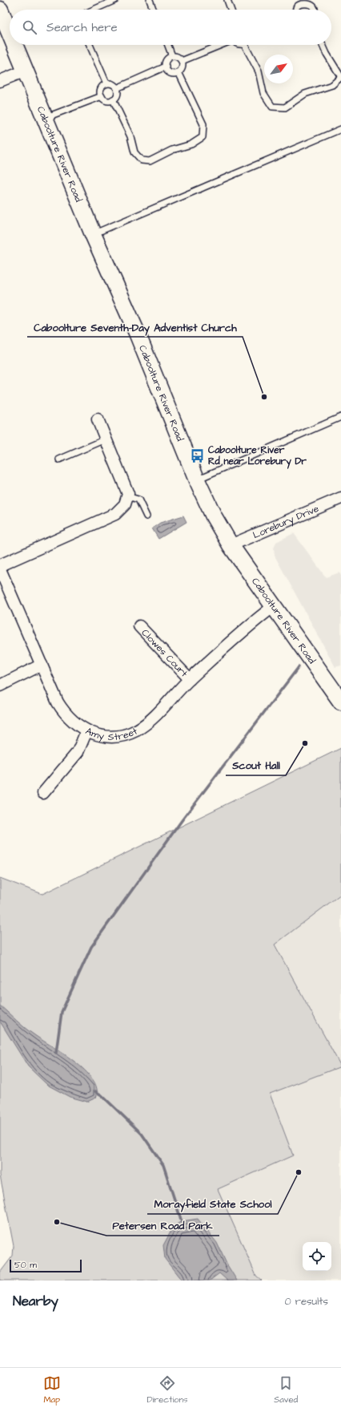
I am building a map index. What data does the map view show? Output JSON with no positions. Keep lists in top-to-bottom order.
{
  "streets": {
    "main road": ["Caboolture River Road"],
    "street": ["Lorebury Drive", "Clowes Court", "Amy Street"]
  },
  "crossings": [
    ["Caboolture River Road", "Lorebury Drive"],
    ["Caboolture River Road", "Amy Street"],
    ["Clowes Court", "Amy Street"]
  ],
  "places": {
    "other": [
      "Caboolture Seventh-Day Adventist Church",
      "Scout Hall",
      "Morayfield State School",
      "Petersen Road Park"
    ],
    "bus stop": ["Caboolture River Rd near Lorebury Dr"]
  },
  "scale_bar": "50 m",
  "north": "top right",
  "page": {
    "search": "Search here",
    "scale": "50 m",
    "heading": ["Nearby", "0 results"],
    "nav": ["Map", "Directions", "Saved"]
  }
}
